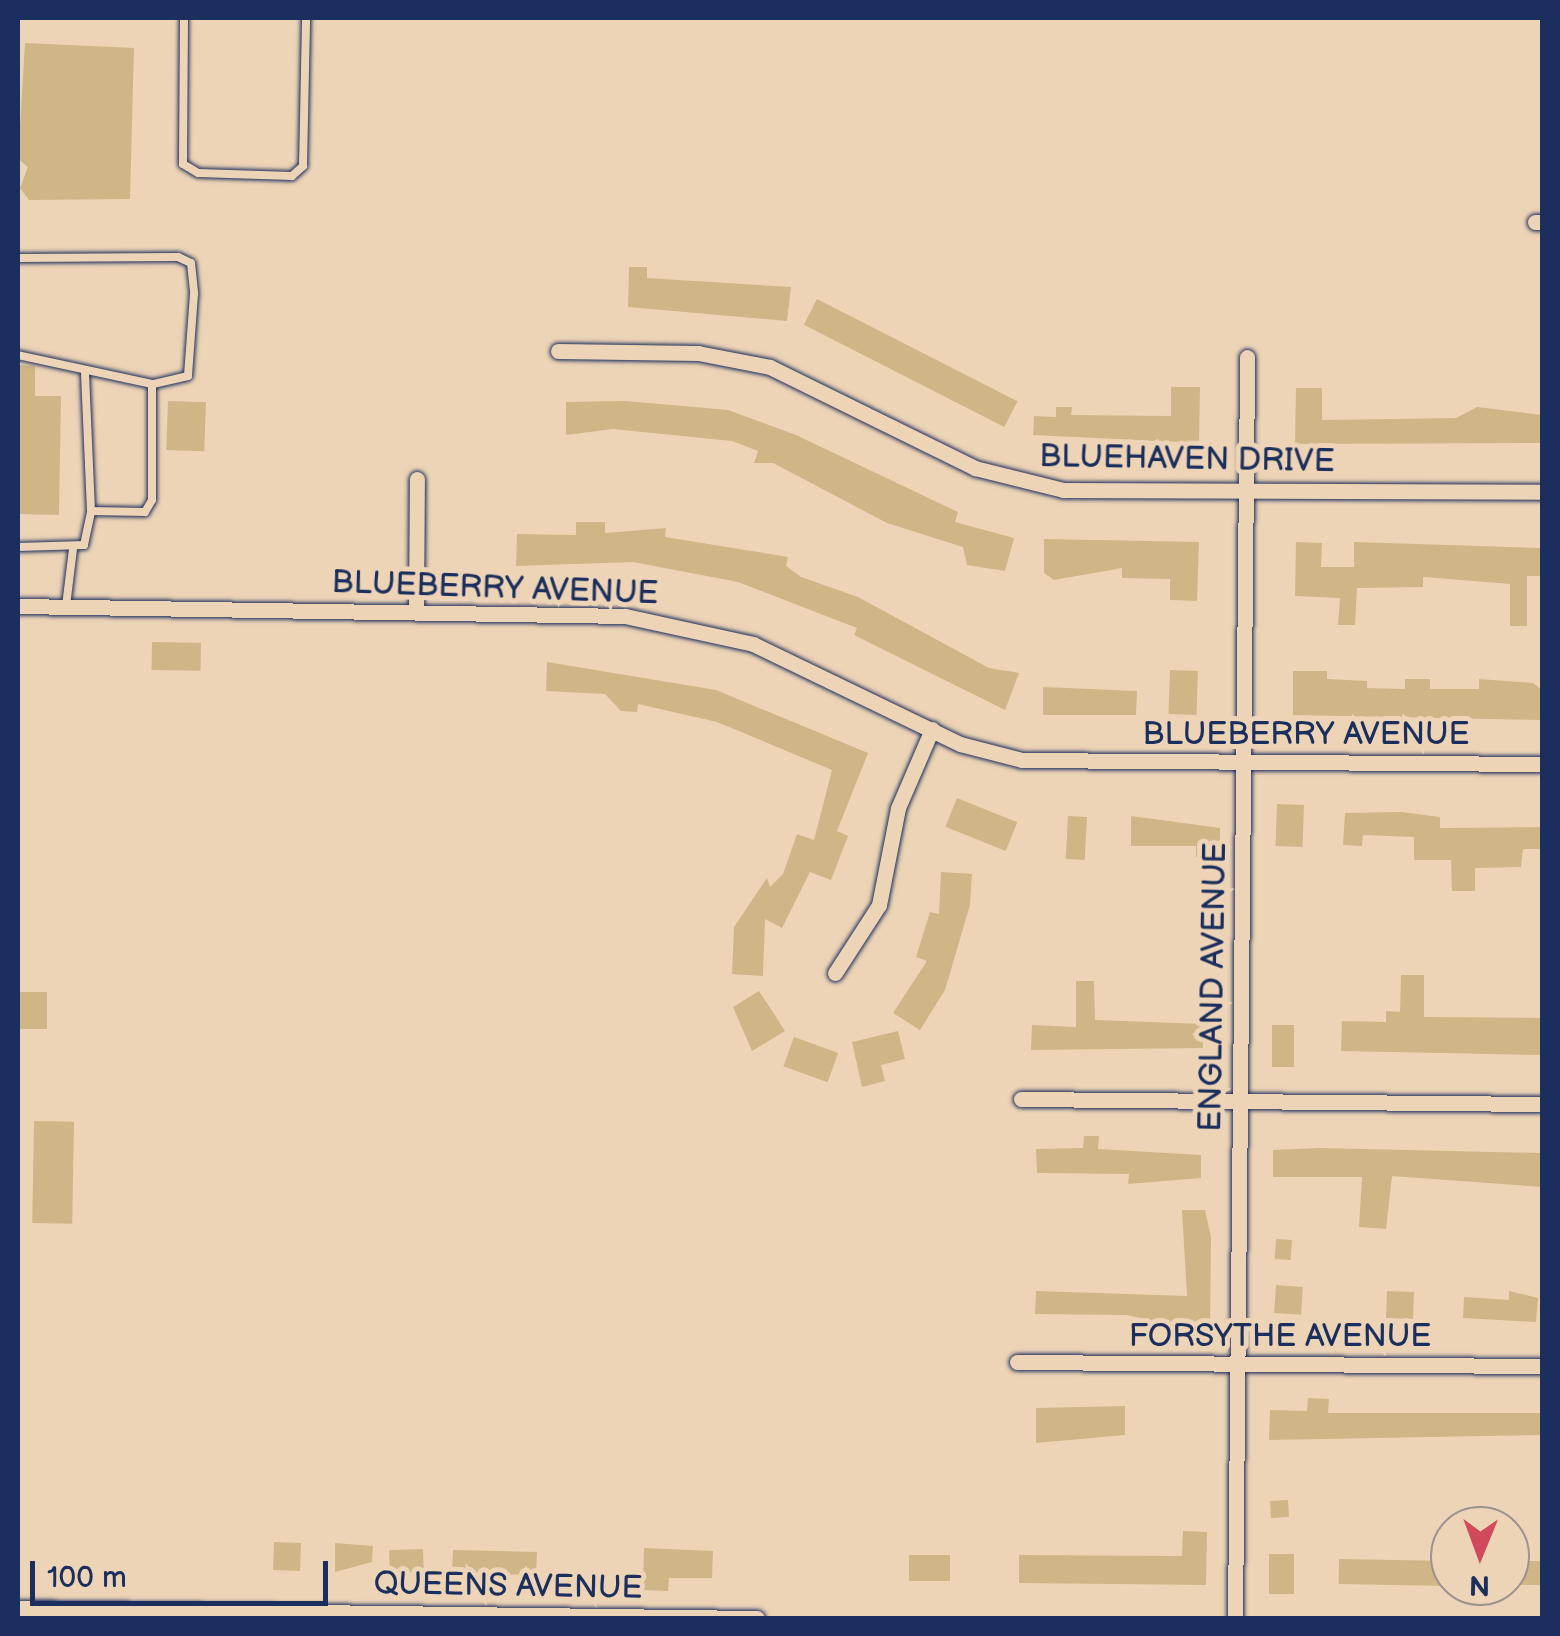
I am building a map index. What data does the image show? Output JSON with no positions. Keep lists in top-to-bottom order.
{
  "streets": {
    "street": [
      "BLUEHAVEN DRIVE",
      "BLUEBERRY AVENUE",
      "ENGLAND AVENUE",
      "FORSYTHE AVENUE",
      "QUEENS AVENUE"
    ]
  },
  "crossings": [
    ["BLUEHAVEN DRIVE", "ENGLAND AVENUE"],
    ["BLUEBERRY AVENUE", "ENGLAND AVENUE"],
    ["ENGLAND AVENUE", "FORSYTHE AVENUE"]
  ],
  "scale_bar": "100 m",
  "north": "bottom"
}
